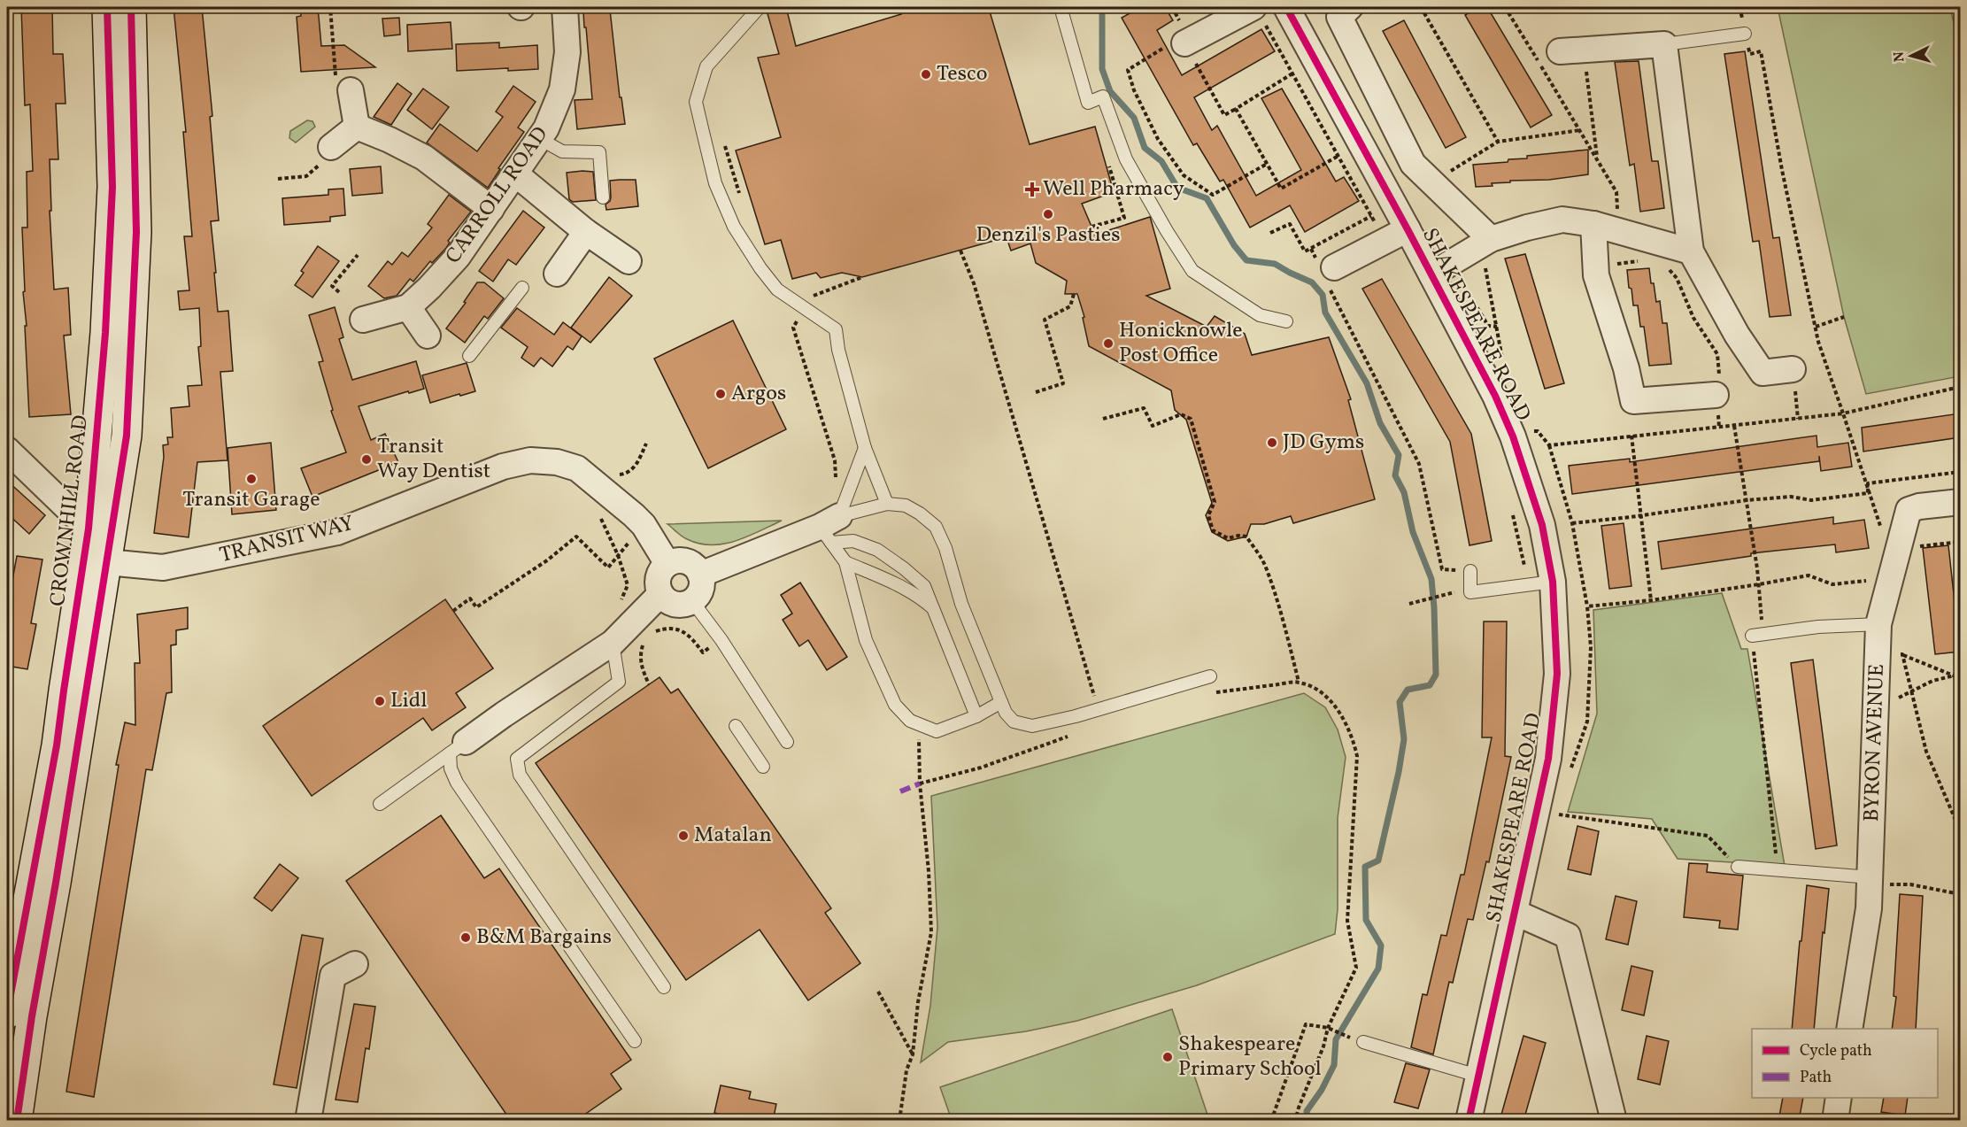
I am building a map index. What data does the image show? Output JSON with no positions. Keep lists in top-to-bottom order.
{
  "streets": {
    "main road": ["CROWNHILL ROAD"],
    "street": [
      "CARROLL ROAD",
      "SHAKESPEARE ROAD",
      "TRANSIT WAY",
      "BYRON AVENUE"
    ]
  },
  "crossings": [
    ["CROWNHILL ROAD", "TRANSIT WAY"]
  ],
  "places": {
    "other": [
      "Tesco",
      "Denzil's Pasties",
      "Honicknowle Post Office",
      "Argos",
      "JD Gyms",
      "Transit Way Dentist",
      "Transit Garage",
      "Lidl",
      "Matalan",
      "B&M Bargains",
      "Shakespeare Primary School"
    ],
    "health": ["Well Pharmacy"]
  },
  "legend": ["Cycle path", "Path"],
  "north": "left"
}
